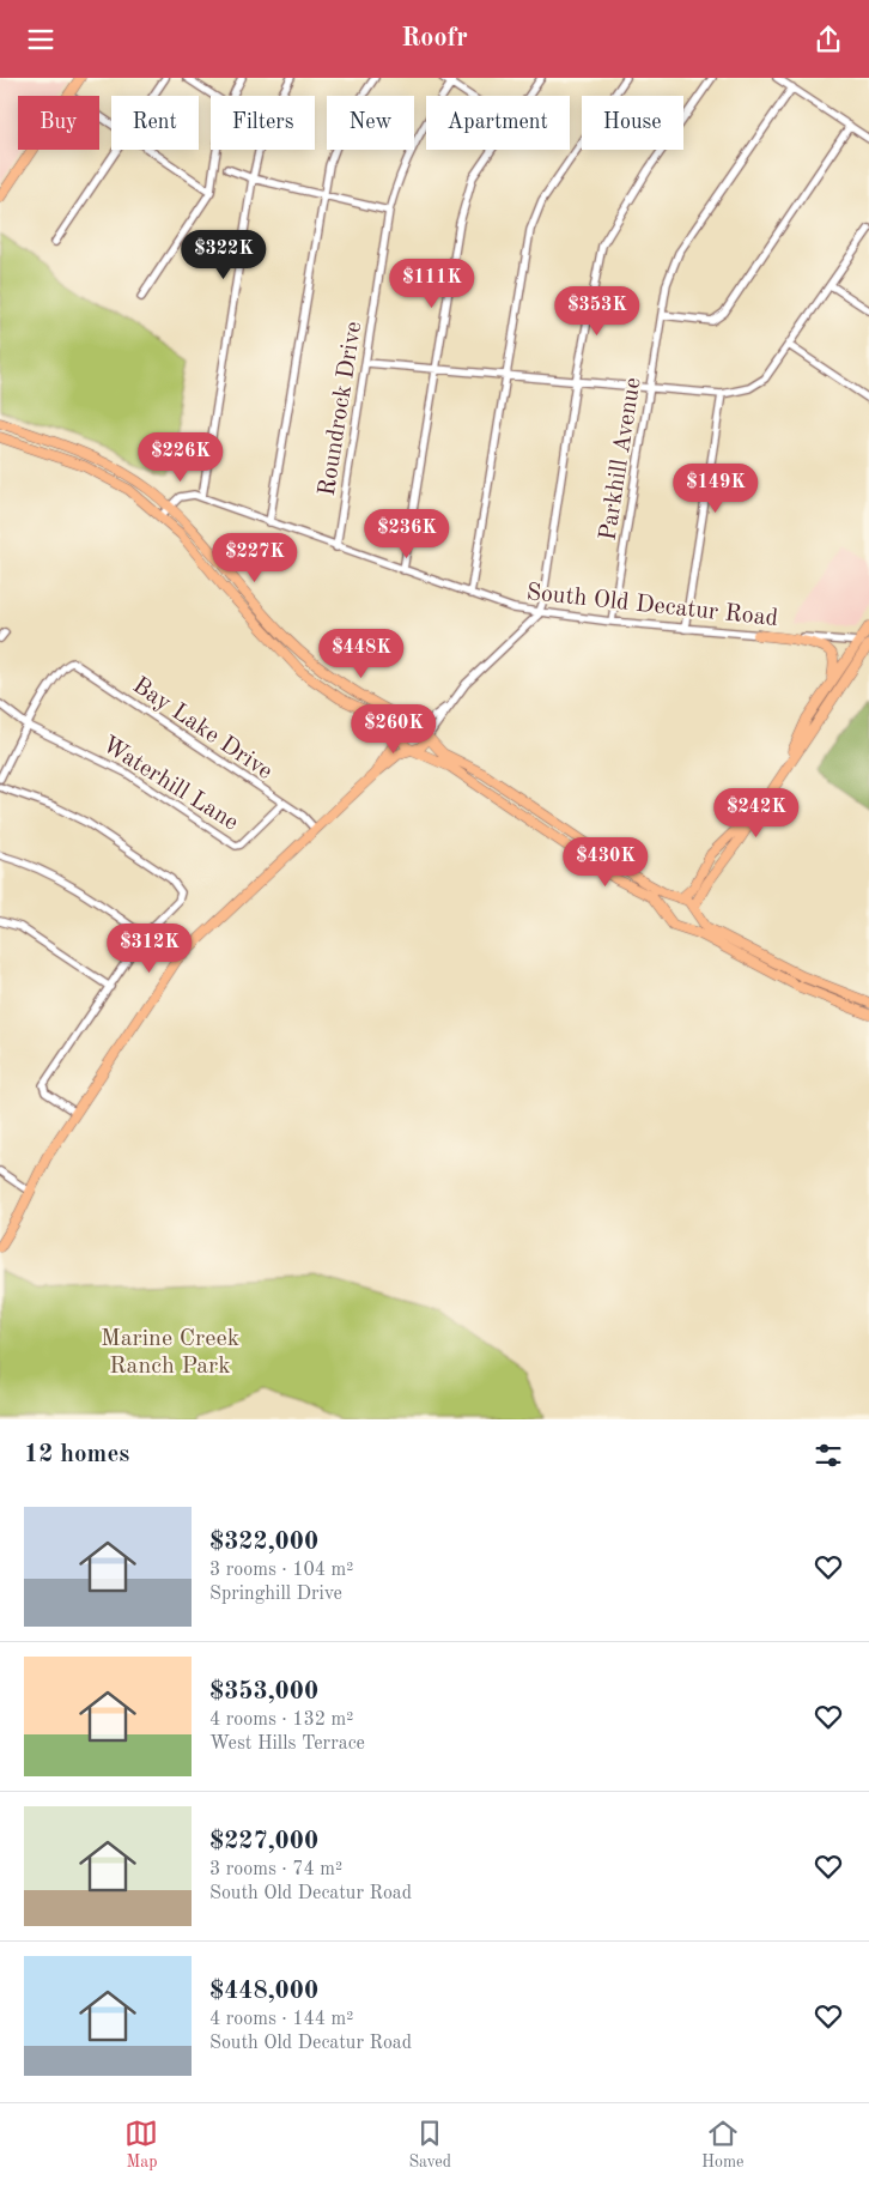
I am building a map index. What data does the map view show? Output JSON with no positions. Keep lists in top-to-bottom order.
{
  "streets": {
    "street": [
      "Roundrock Drive",
      "Parkhill Avenue",
      "South Old Decatur Road",
      "Bay Lake Drive",
      "Waterhill Lane"
    ]
  },
  "crossings": [
    ["Roundrock Drive", "South Old Decatur Road"],
    ["Parkhill Avenue", "South Old Decatur Road"],
    ["Bay Lake Drive", "Waterhill Lane"]
  ],
  "parks": ["Marine Creek Ranch Park"],
  "page": {
    "header": "Roofr",
    "chip": [
      "Buy",
      "Rent",
      "Filters",
      "New",
      "Apartment",
      "House"
    ],
    "price": [
      "$322K",
      "$111K",
      "$353K",
      "$226K",
      "$149K",
      "$236K",
      "$227K",
      "$448K",
      "$260K",
      "$242K",
      "$430K",
      "$312K"
    ],
    "heading": "12 homes",
    "list": [
      {
        "name": "$322,000",
        "note": "3 rooms · 104 m² · Springhill Drive"
      },
      {
        "name": "$353,000",
        "note": "4 rooms · 132 m² · West Hills Terrace"
      },
      {
        "name": "$227,000",
        "note": "3 rooms · 74 m² · South Old Decatur Road"
      },
      {
        "name": "$448,000",
        "note": "4 rooms · 144 m² · South Old Decatur Road"
      }
    ],
    "tabs": ["Map", "Saved", "Home"]
  }
}
